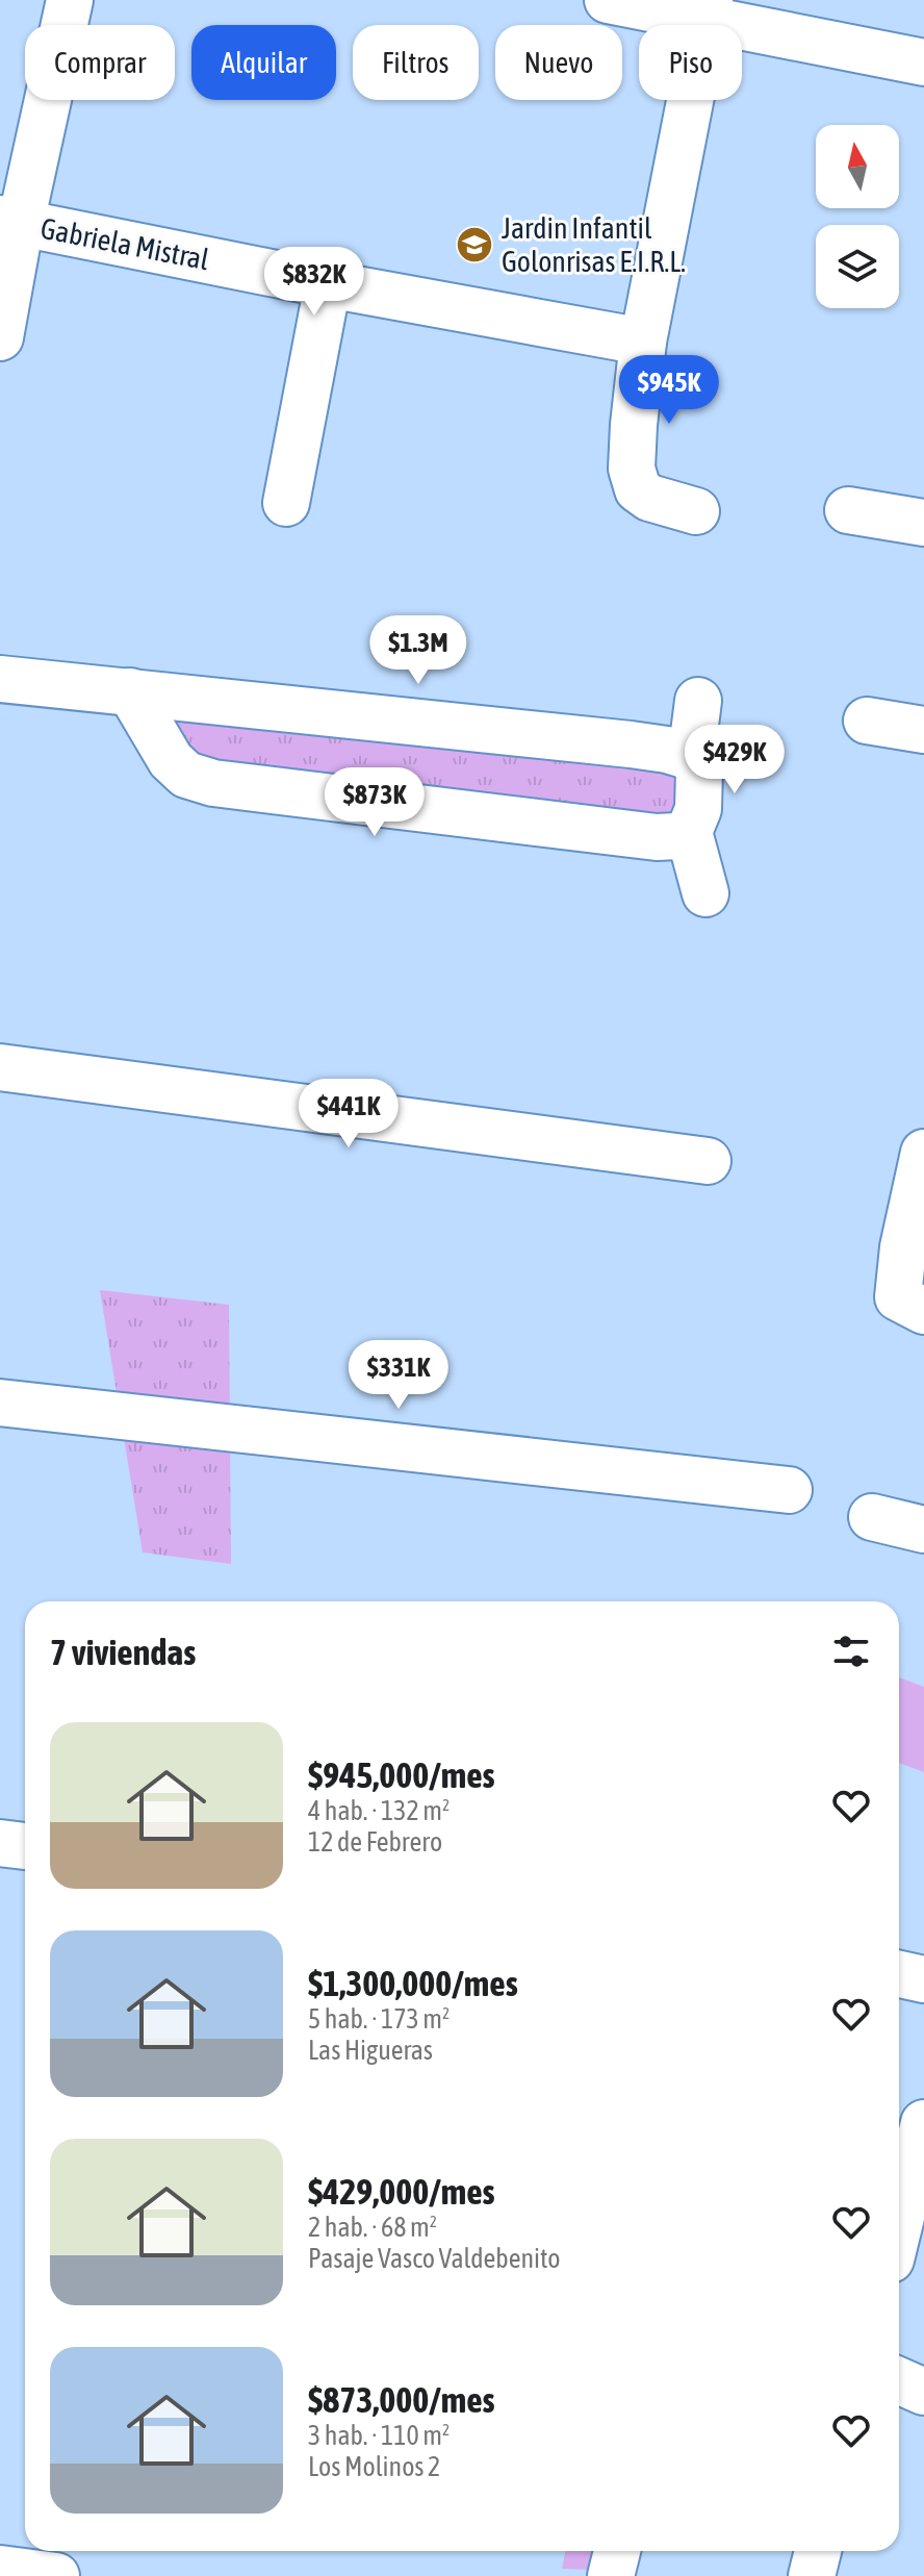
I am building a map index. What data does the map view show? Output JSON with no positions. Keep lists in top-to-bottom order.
{
  "streets": {
    "street": ["Gabriela Mistral"]
  },
  "places": {
    "school or university": ["Jardin Infantil Golonrisas E.I.R.L."]
  },
  "north": "top",
  "page": {
    "chip": [
      "Comprar",
      "Alquilar",
      "Filtros",
      "Nuevo",
      "Piso"
    ],
    "price": [
      "$832K",
      "$945K",
      "$1.3M",
      "$429K",
      "$873K",
      "$441K",
      "$331K"
    ],
    "heading": "7 viviendas",
    "list": [
      {
        "name": "$945,000/mes",
        "note": "4 hab. · 132 m² · 12 de Febrero"
      },
      {
        "name": "$1,300,000/mes",
        "note": "5 hab. · 173 m² · Las Higueras"
      },
      {
        "name": "$429,000/mes",
        "note": "2 hab. · 68 m² · Pasaje Vasco Valdebenito"
      },
      {
        "name": "$873,000/mes",
        "note": "3 hab. · 110 m² · Los Molinos 2"
      }
    ]
  }
}
